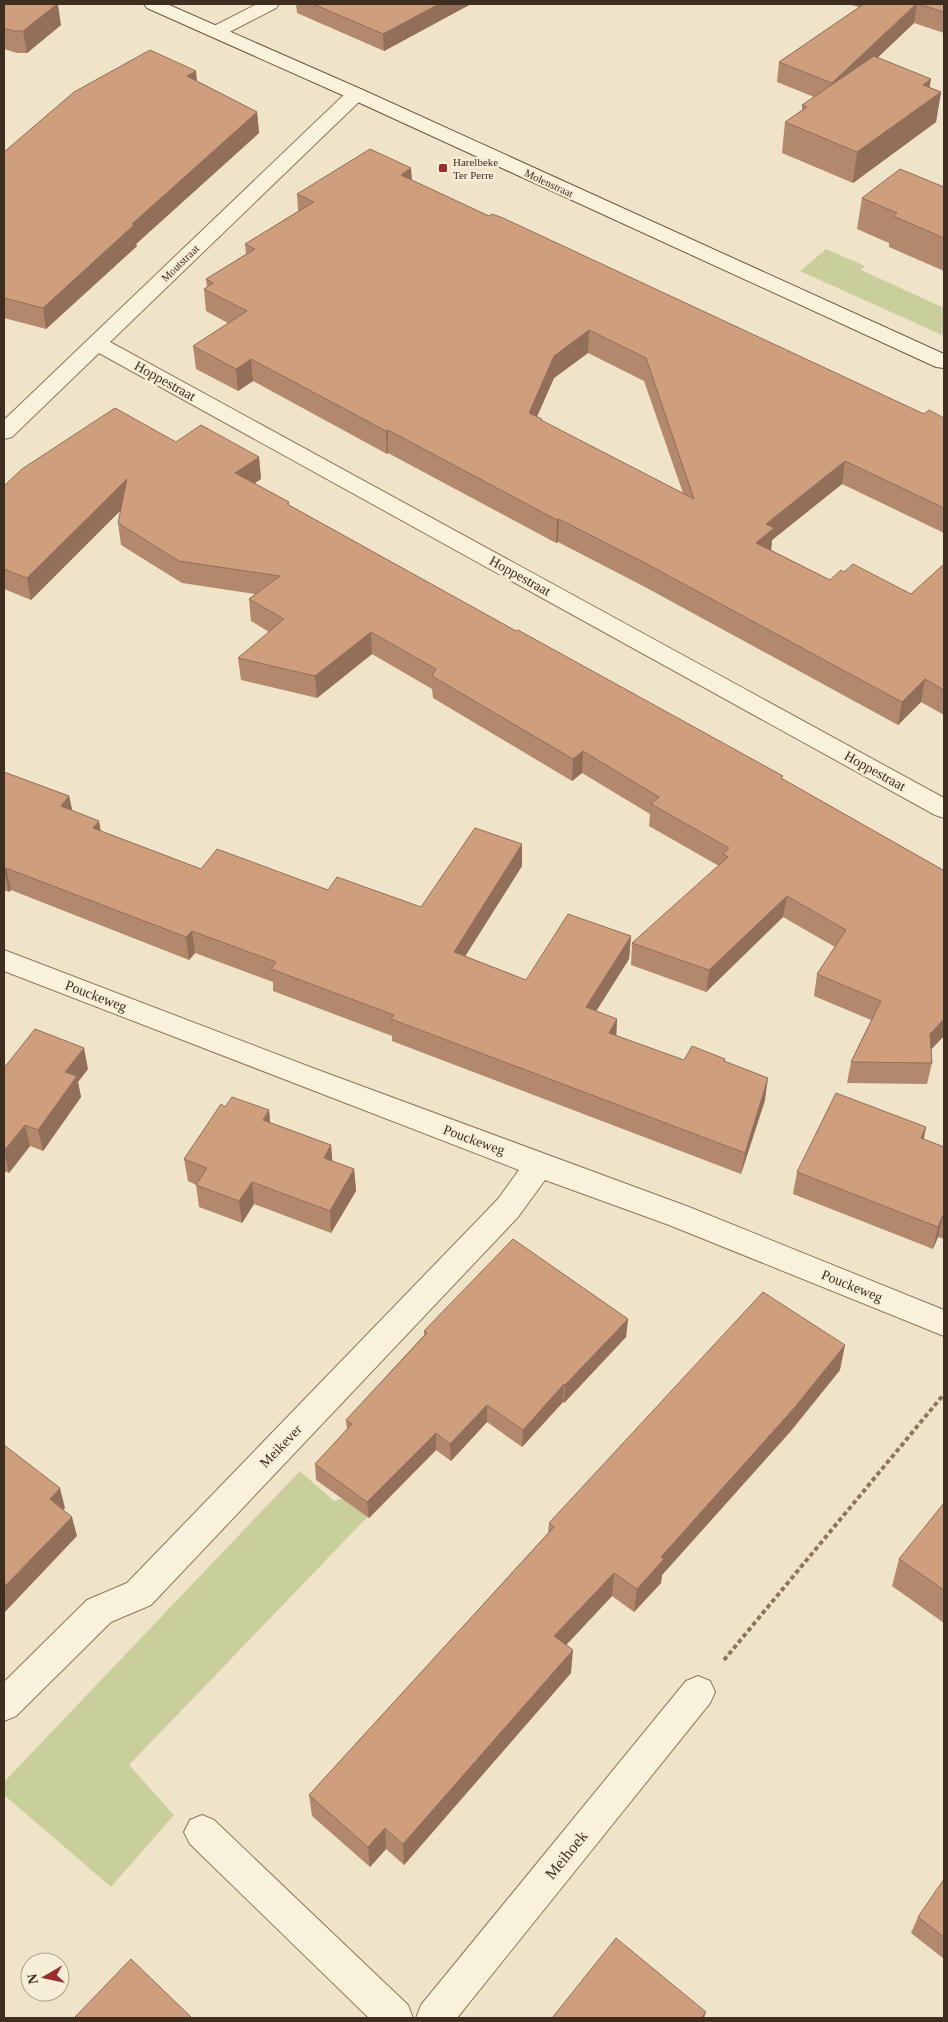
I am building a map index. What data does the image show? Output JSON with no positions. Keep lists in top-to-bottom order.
{
  "streets": {
    "street": [
      "Molenstraat",
      "Moutstraat",
      "Hoppestraat",
      "Pouckeweg",
      "Meikever",
      "Meihoek"
    ]
  },
  "crossings": [
    ["Molenstraat", "Moutstraat"],
    ["Moutstraat", "Hoppestraat"],
    ["Pouckeweg", "Meikever"]
  ],
  "places": {
    "transit": ["Harelbeke Ter Perre"]
  },
  "north": "left"
}
